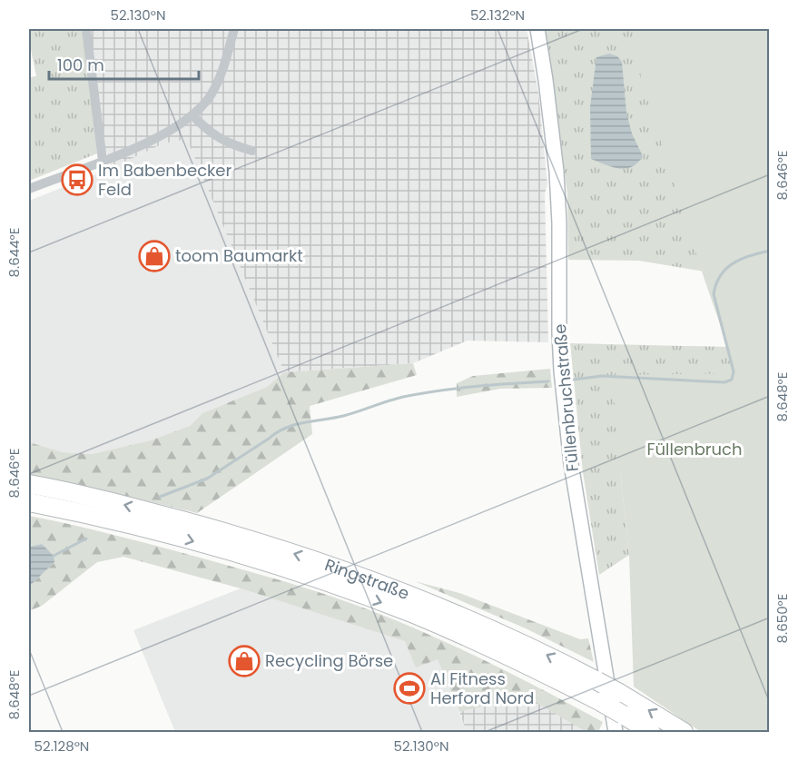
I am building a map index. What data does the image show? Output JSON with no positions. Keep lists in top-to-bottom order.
{
  "streets": {
    "highway": ["Ringstraße"],
    "street": ["Füllenbruchstraße"]
  },
  "parks": ["Füllenbruch"],
  "places": {
    "bus stop": ["Im Babenbecker Feld"],
    "shop": ["toom Baumarkt", "Recycling Börse"],
    "sports": ["AI Fitness Herford Nord"]
  },
  "scale_bar": "100 m",
  "coordinates": [
    "52.130°N",
    "52.132°N",
    "8.646°E",
    "8.644°E",
    "8.648°E",
    "8.650°E",
    "52.128°N"
  ]
}
